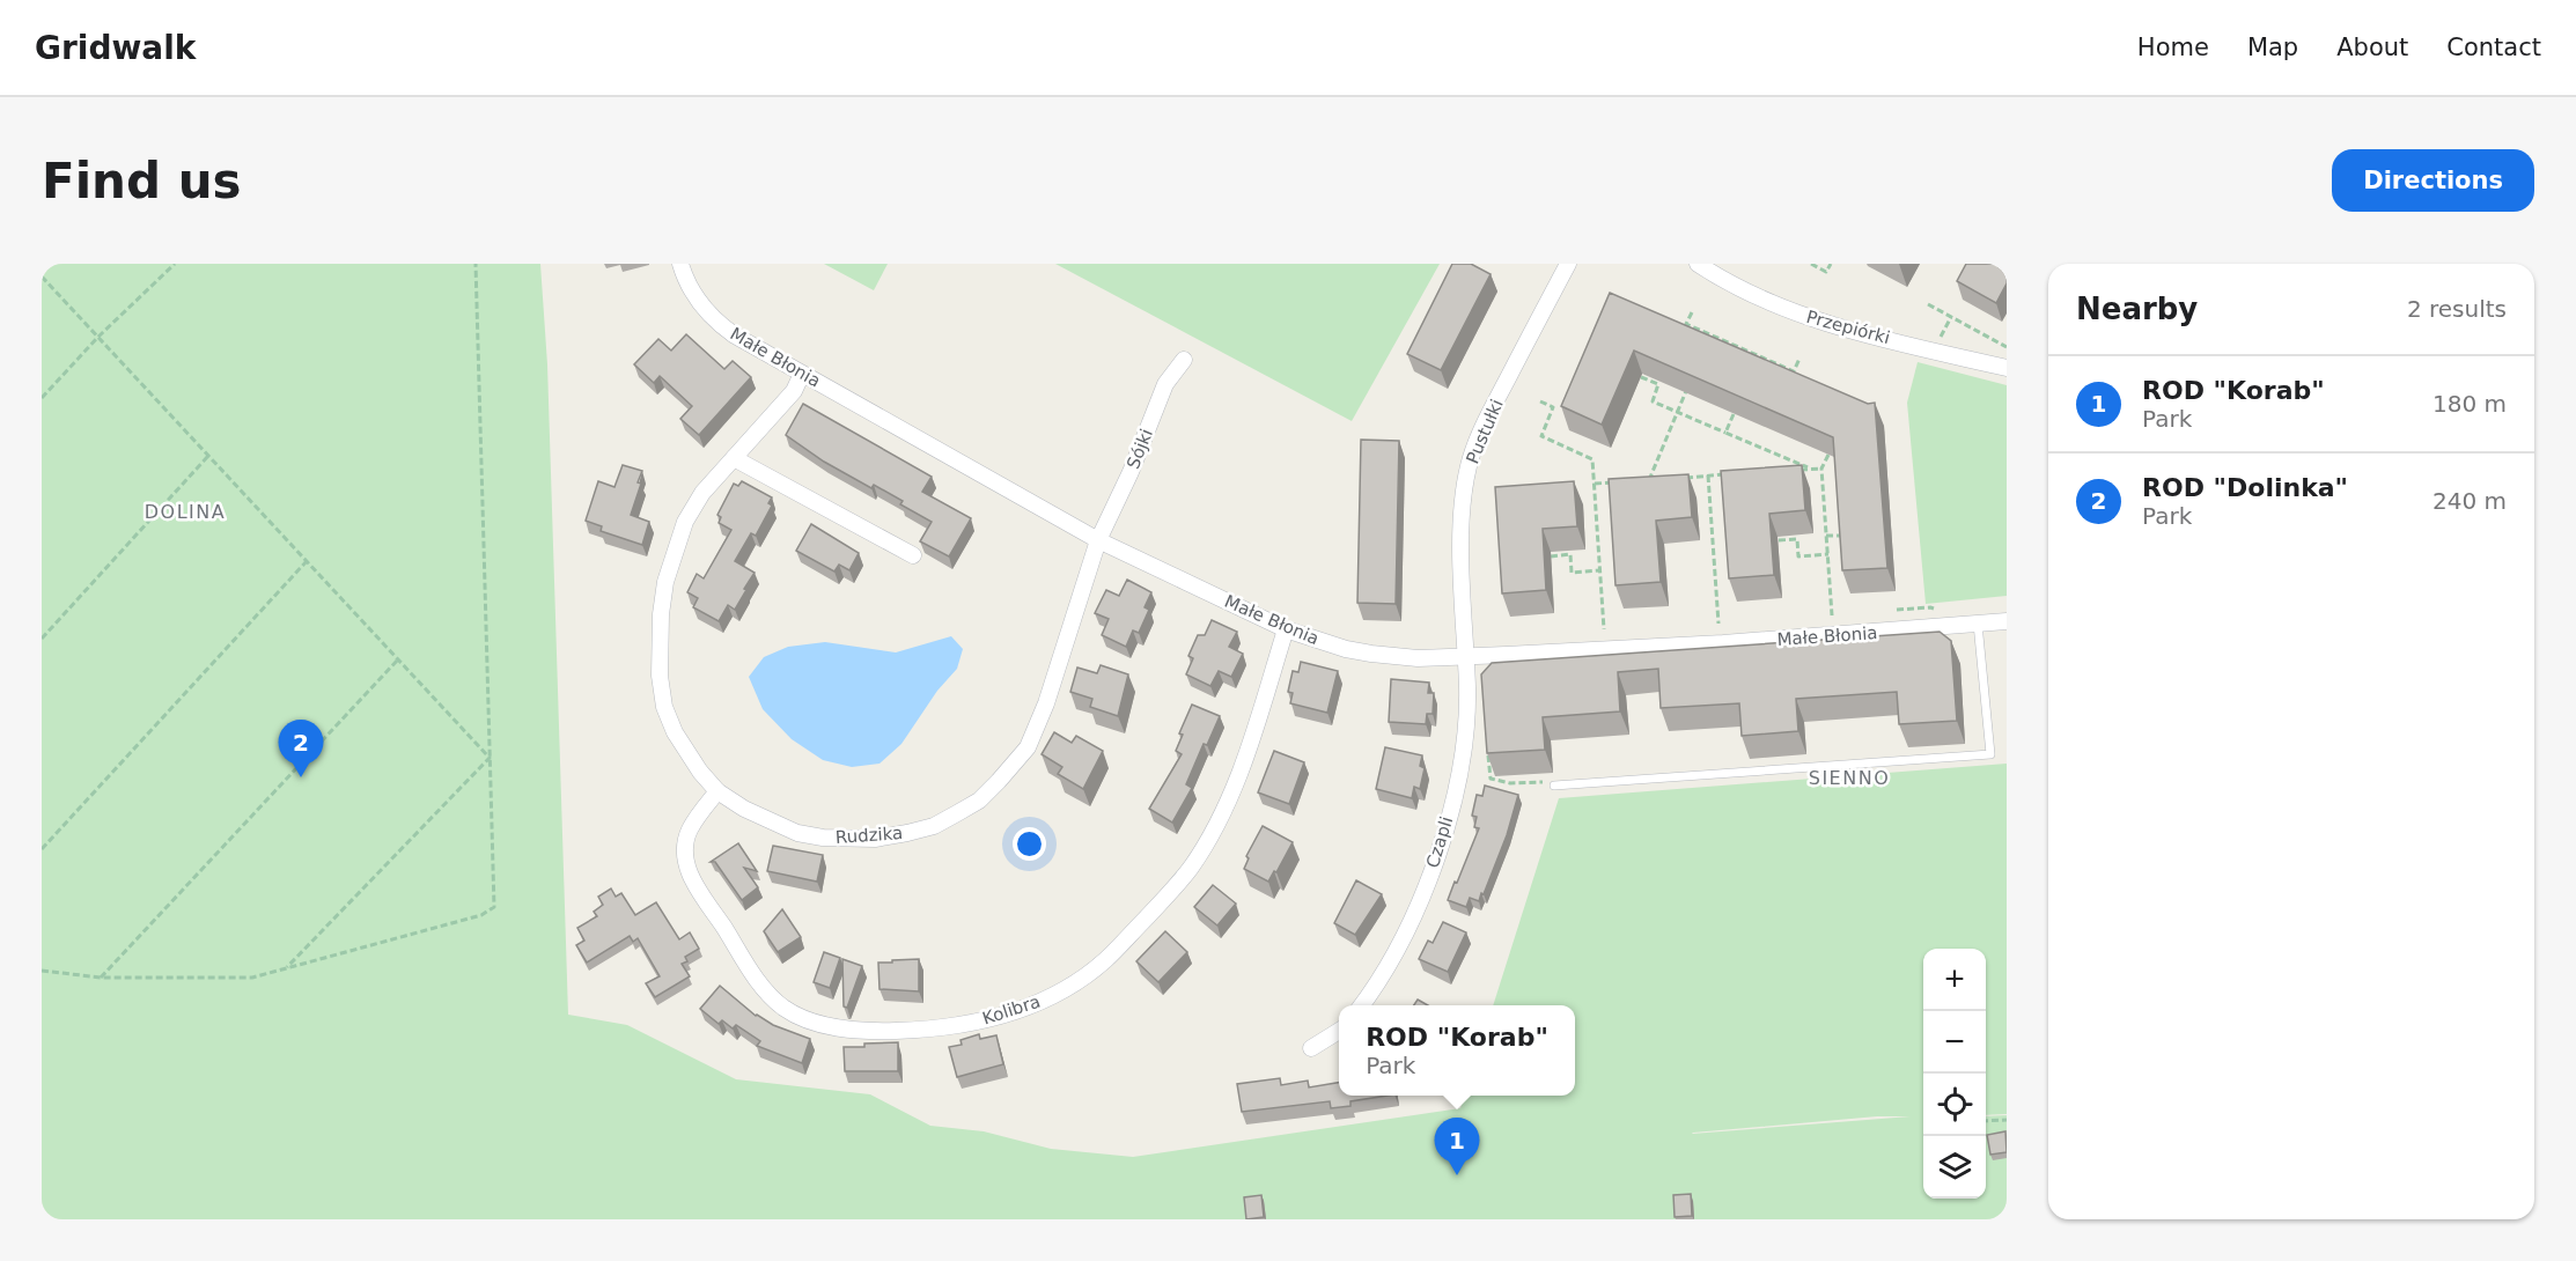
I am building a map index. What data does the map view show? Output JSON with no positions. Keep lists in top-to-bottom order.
{
  "streets": {
    "street": [
      "Przepiórki",
      "Małe Błonia",
      "Pustułki",
      "Sójki",
      "Rudzika",
      "Czapli",
      "Kolibra"
    ]
  },
  "crossings": [
    ["Małe Błonia", "Pustułki"],
    ["Małe Błonia", "Sójki"],
    ["Małe Błonia", "Rudzika"],
    ["Małe Błonia", "Czapli"],
    ["Małe Błonia", "Kolibra"],
    ["Pustułki", "Czapli"],
    ["Sójki", "Rudzika"],
    ["Rudzika", "Kolibra"]
  ],
  "districts": ["DOLINA", "SIENNO"],
  "page": {
    "header": "Gridwalk",
    "nav": [
      "Home",
      "Map",
      "About",
      "Contact"
    ],
    "buttons": "Directions",
    "title": "Find us",
    "heading": ["Nearby", "2 results"],
    "list": [
      {
        "mark": "1",
        "name": "ROD \"Korab\"",
        "note": "Park",
        "value": "180 m"
      },
      {
        "mark": "2",
        "name": "ROD \"Dolinka\"",
        "note": "Park",
        "value": "240 m"
      }
    ],
    "pins": ["2", "1"],
    "map_buttons": ["+", "−"],
    "popup": ["ROD \"Korab\"", "Park"]
  }
}
